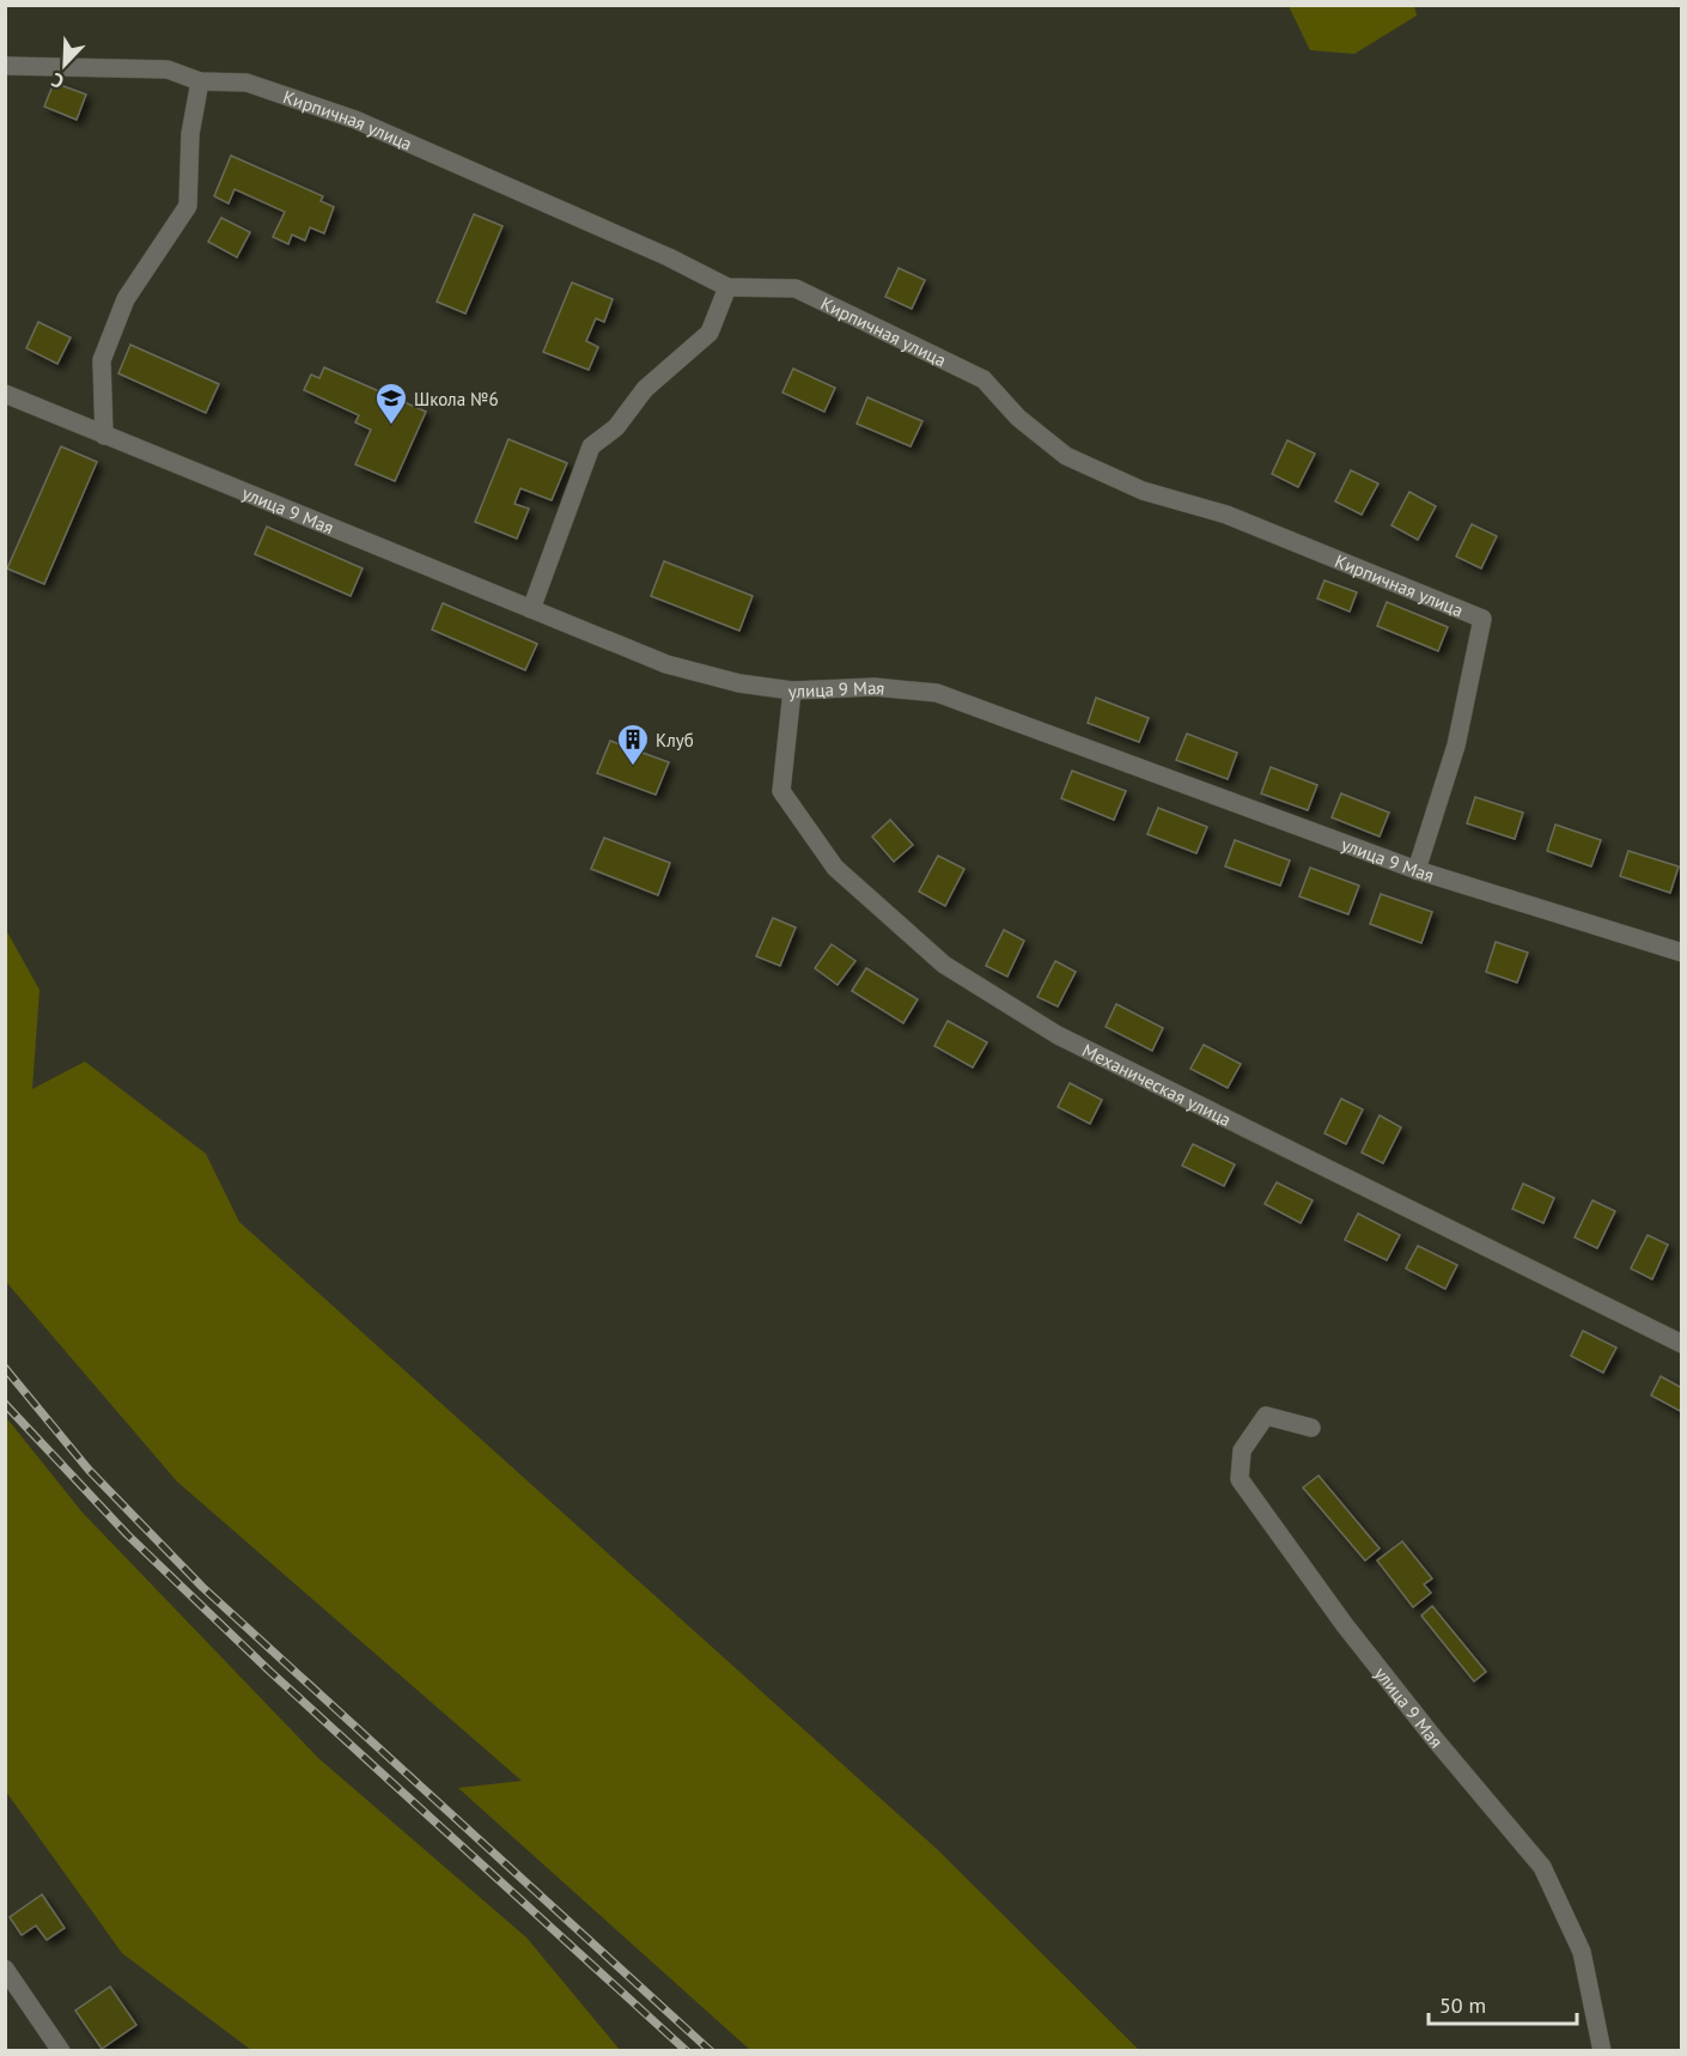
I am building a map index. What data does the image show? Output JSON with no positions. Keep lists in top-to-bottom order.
{
  "streets": {
    "street": ["Кирпичная улица", "улица 9 Мая", "Механическая улица"]
  },
  "crossings": [
    ["Кирпичная улица", "улица 9 Мая"],
    ["улица 9 Мая", "Механическая улица"]
  ],
  "places": {
    "school or university": ["Школа №6"],
    "building": ["Клуб"]
  },
  "scale_bar": "50 m",
  "north": "bottom left"
}
